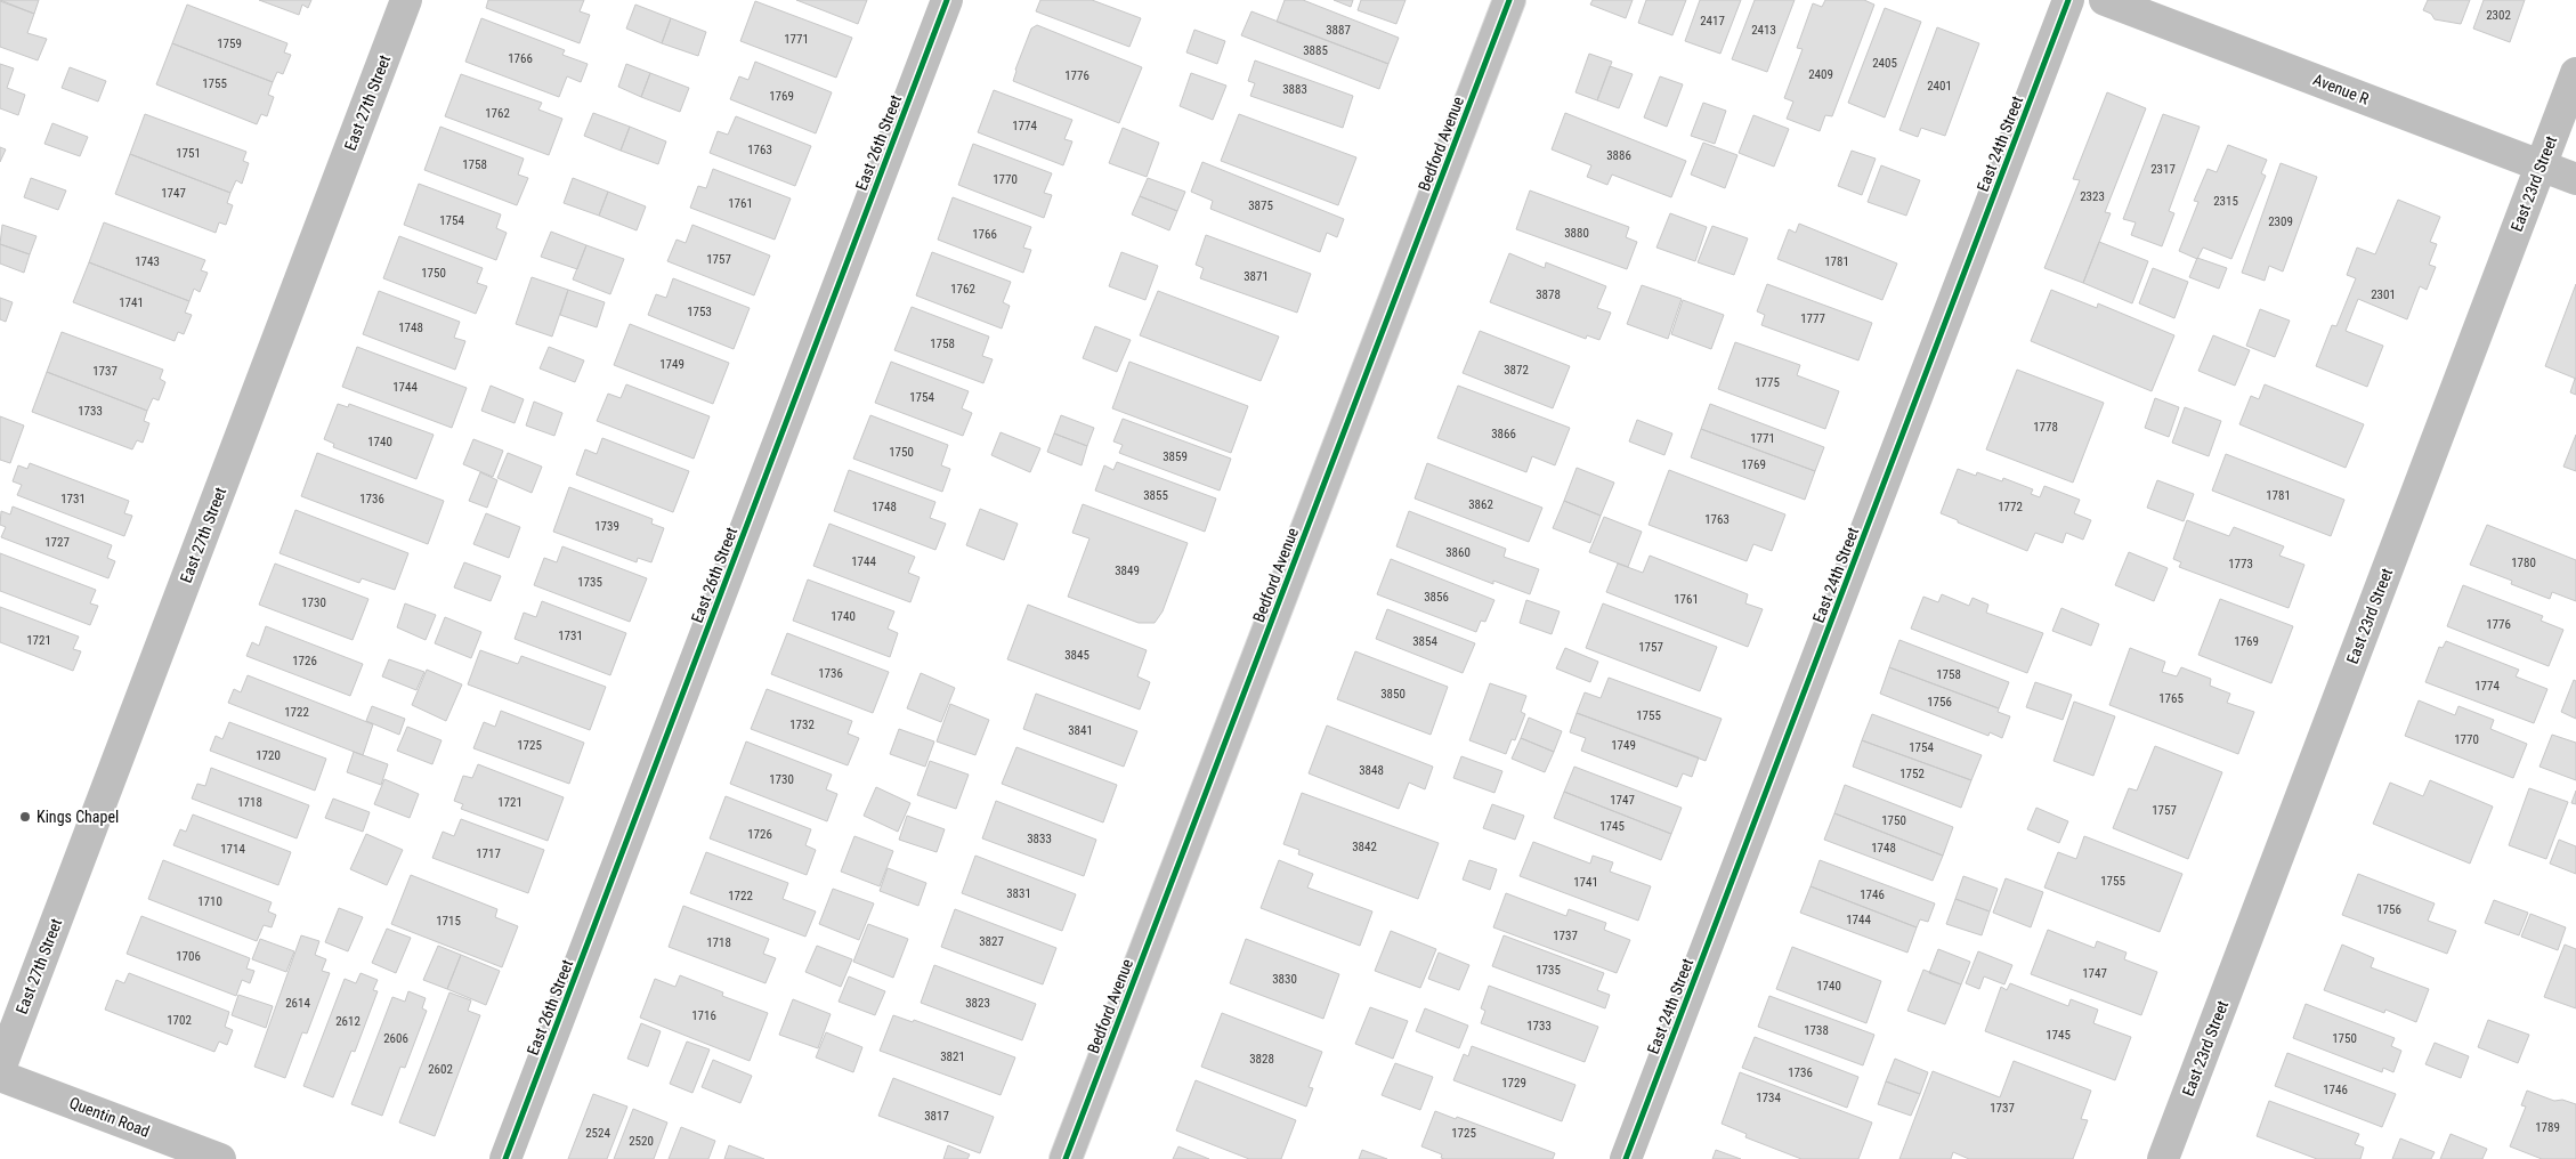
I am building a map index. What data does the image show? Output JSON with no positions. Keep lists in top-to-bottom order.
{
  "streets": {
    "street": [
      "Avenue R",
      "East 27th Street",
      "East 26th Street",
      "Bedford Avenue",
      "East 24th Street",
      "East 23rd Street",
      "Quentin Road"
    ]
  },
  "crossings": [
    ["Avenue R", "East 23rd Street"]
  ],
  "places": ["Kings Chapel"],
  "house_numbers": [
    "2302",
    "2417",
    "3887",
    "2413",
    "1771",
    "1759",
    "3885",
    "1766",
    "2405",
    "2409",
    "1776",
    "1755",
    "2401",
    "3883",
    "1769",
    "1762",
    "1774",
    "1763",
    "1751",
    "3886",
    "1758",
    "2317",
    "1770",
    "1747",
    "2323",
    "2315",
    "1761",
    "3875",
    "1754",
    "2309",
    "3880",
    "1766",
    "1757",
    "1743",
    "1781",
    "1750",
    "3871",
    "1762",
    "3878",
    "2301",
    "1741",
    "1753",
    "1777",
    "1748",
    "1758",
    "1749",
    "3872",
    "1737",
    "1775",
    "1744",
    "1754",
    "1733",
    "1778",
    "3866",
    "1771",
    "1740",
    "1750",
    "3859",
    "1769",
    "3855",
    "1781",
    "1731",
    "1736",
    "3862",
    "1748",
    "1772",
    "1763",
    "1739",
    "1727",
    "3860",
    "1744",
    "1780",
    "1773",
    "3849",
    "1735",
    "3856",
    "1761",
    "1730",
    "1740",
    "1776",
    "1731",
    "1721",
    "3854",
    "1769",
    "1757",
    "3845",
    "1726",
    "1736",
    "1758",
    "1774",
    "3850",
    "1765",
    "1756",
    "1722",
    "1755",
    "1732",
    "3841",
    "1770",
    "1725",
    "1749",
    "1754",
    "1720",
    "3848",
    "1752",
    "1730",
    "1747",
    "1718",
    "1721",
    "1757",
    "1750",
    "1745",
    "1726",
    "3833",
    "3842",
    "1748",
    "1714",
    "1717",
    "1755",
    "1741",
    "3831",
    "1746",
    "1722",
    "1710",
    "1756",
    "1744",
    "1715",
    "1737",
    "3827",
    "1718",
    "1706",
    "1735",
    "1747",
    "3830",
    "1740",
    "2614",
    "3823",
    "1716",
    "1702",
    "2612",
    "1733",
    "1738",
    "1745",
    "2606",
    "1750",
    "3821",
    "3828",
    "2602",
    "1736",
    "1729",
    "1746",
    "1734",
    "1737",
    "3817",
    "1789",
    "2524",
    "1725",
    "2520"
  ]
}
